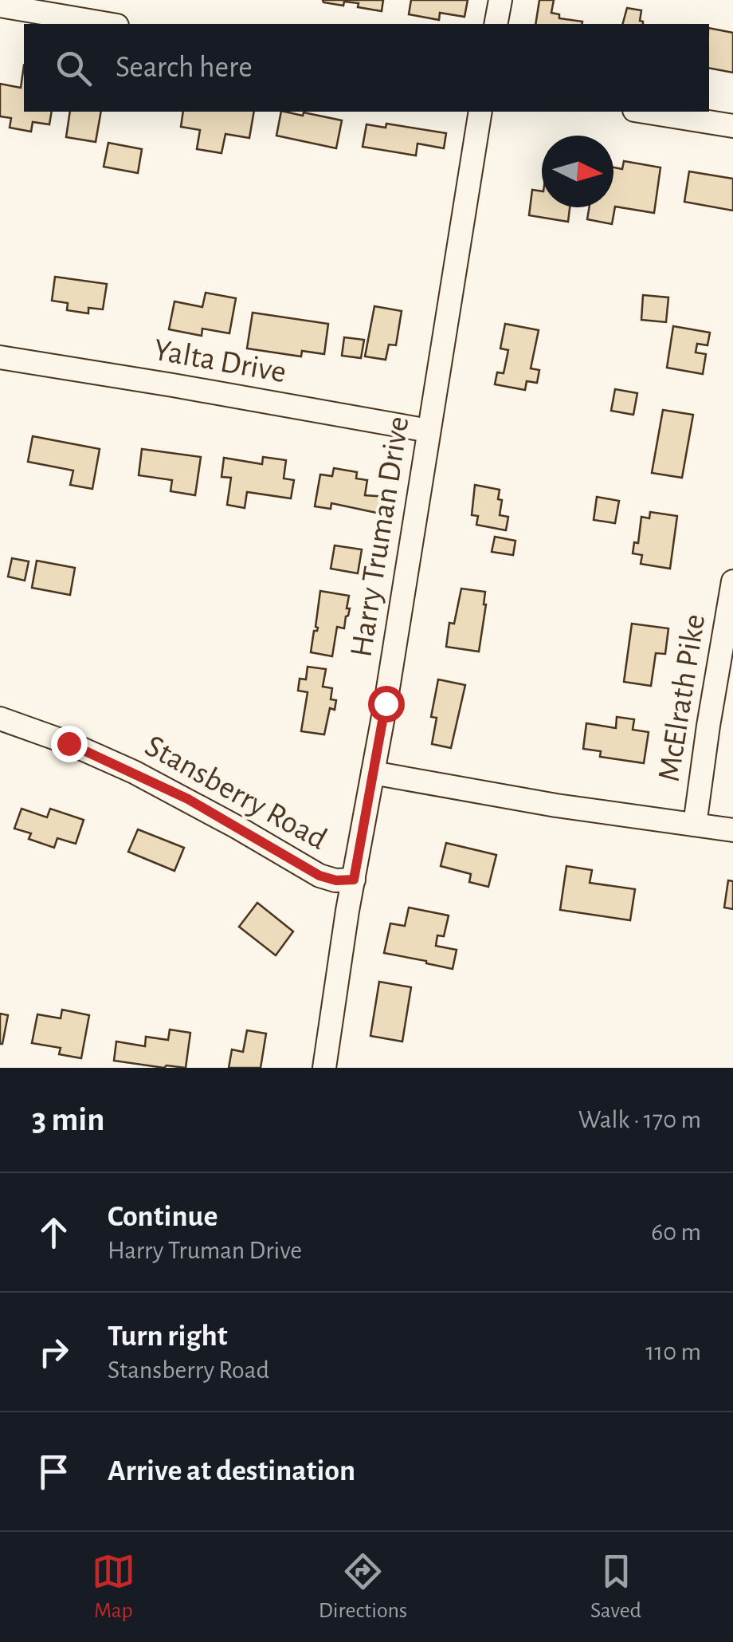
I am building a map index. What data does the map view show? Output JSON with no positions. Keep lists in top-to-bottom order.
{
  "streets": {
    "street": [
      "Yalta Drive",
      "Harry Truman Drive",
      "McElrath Pike",
      "Stansberry Road"
    ]
  },
  "crossings": [
    ["Yalta Drive", "Harry Truman Drive"],
    ["Harry Truman Drive", "Stansberry Road"]
  ],
  "north": "right",
  "page": {
    "search": "Search here",
    "heading": ["3 min", "Walk · 170 m"],
    "list": [
      ["Continue", "Harry Truman Drive", "60 m"],
      ["Turn right", "Stansberry Road", "110 m"],
      "Arrive at destination"
    ],
    "nav": ["Map", "Directions", "Saved"]
  }
}
